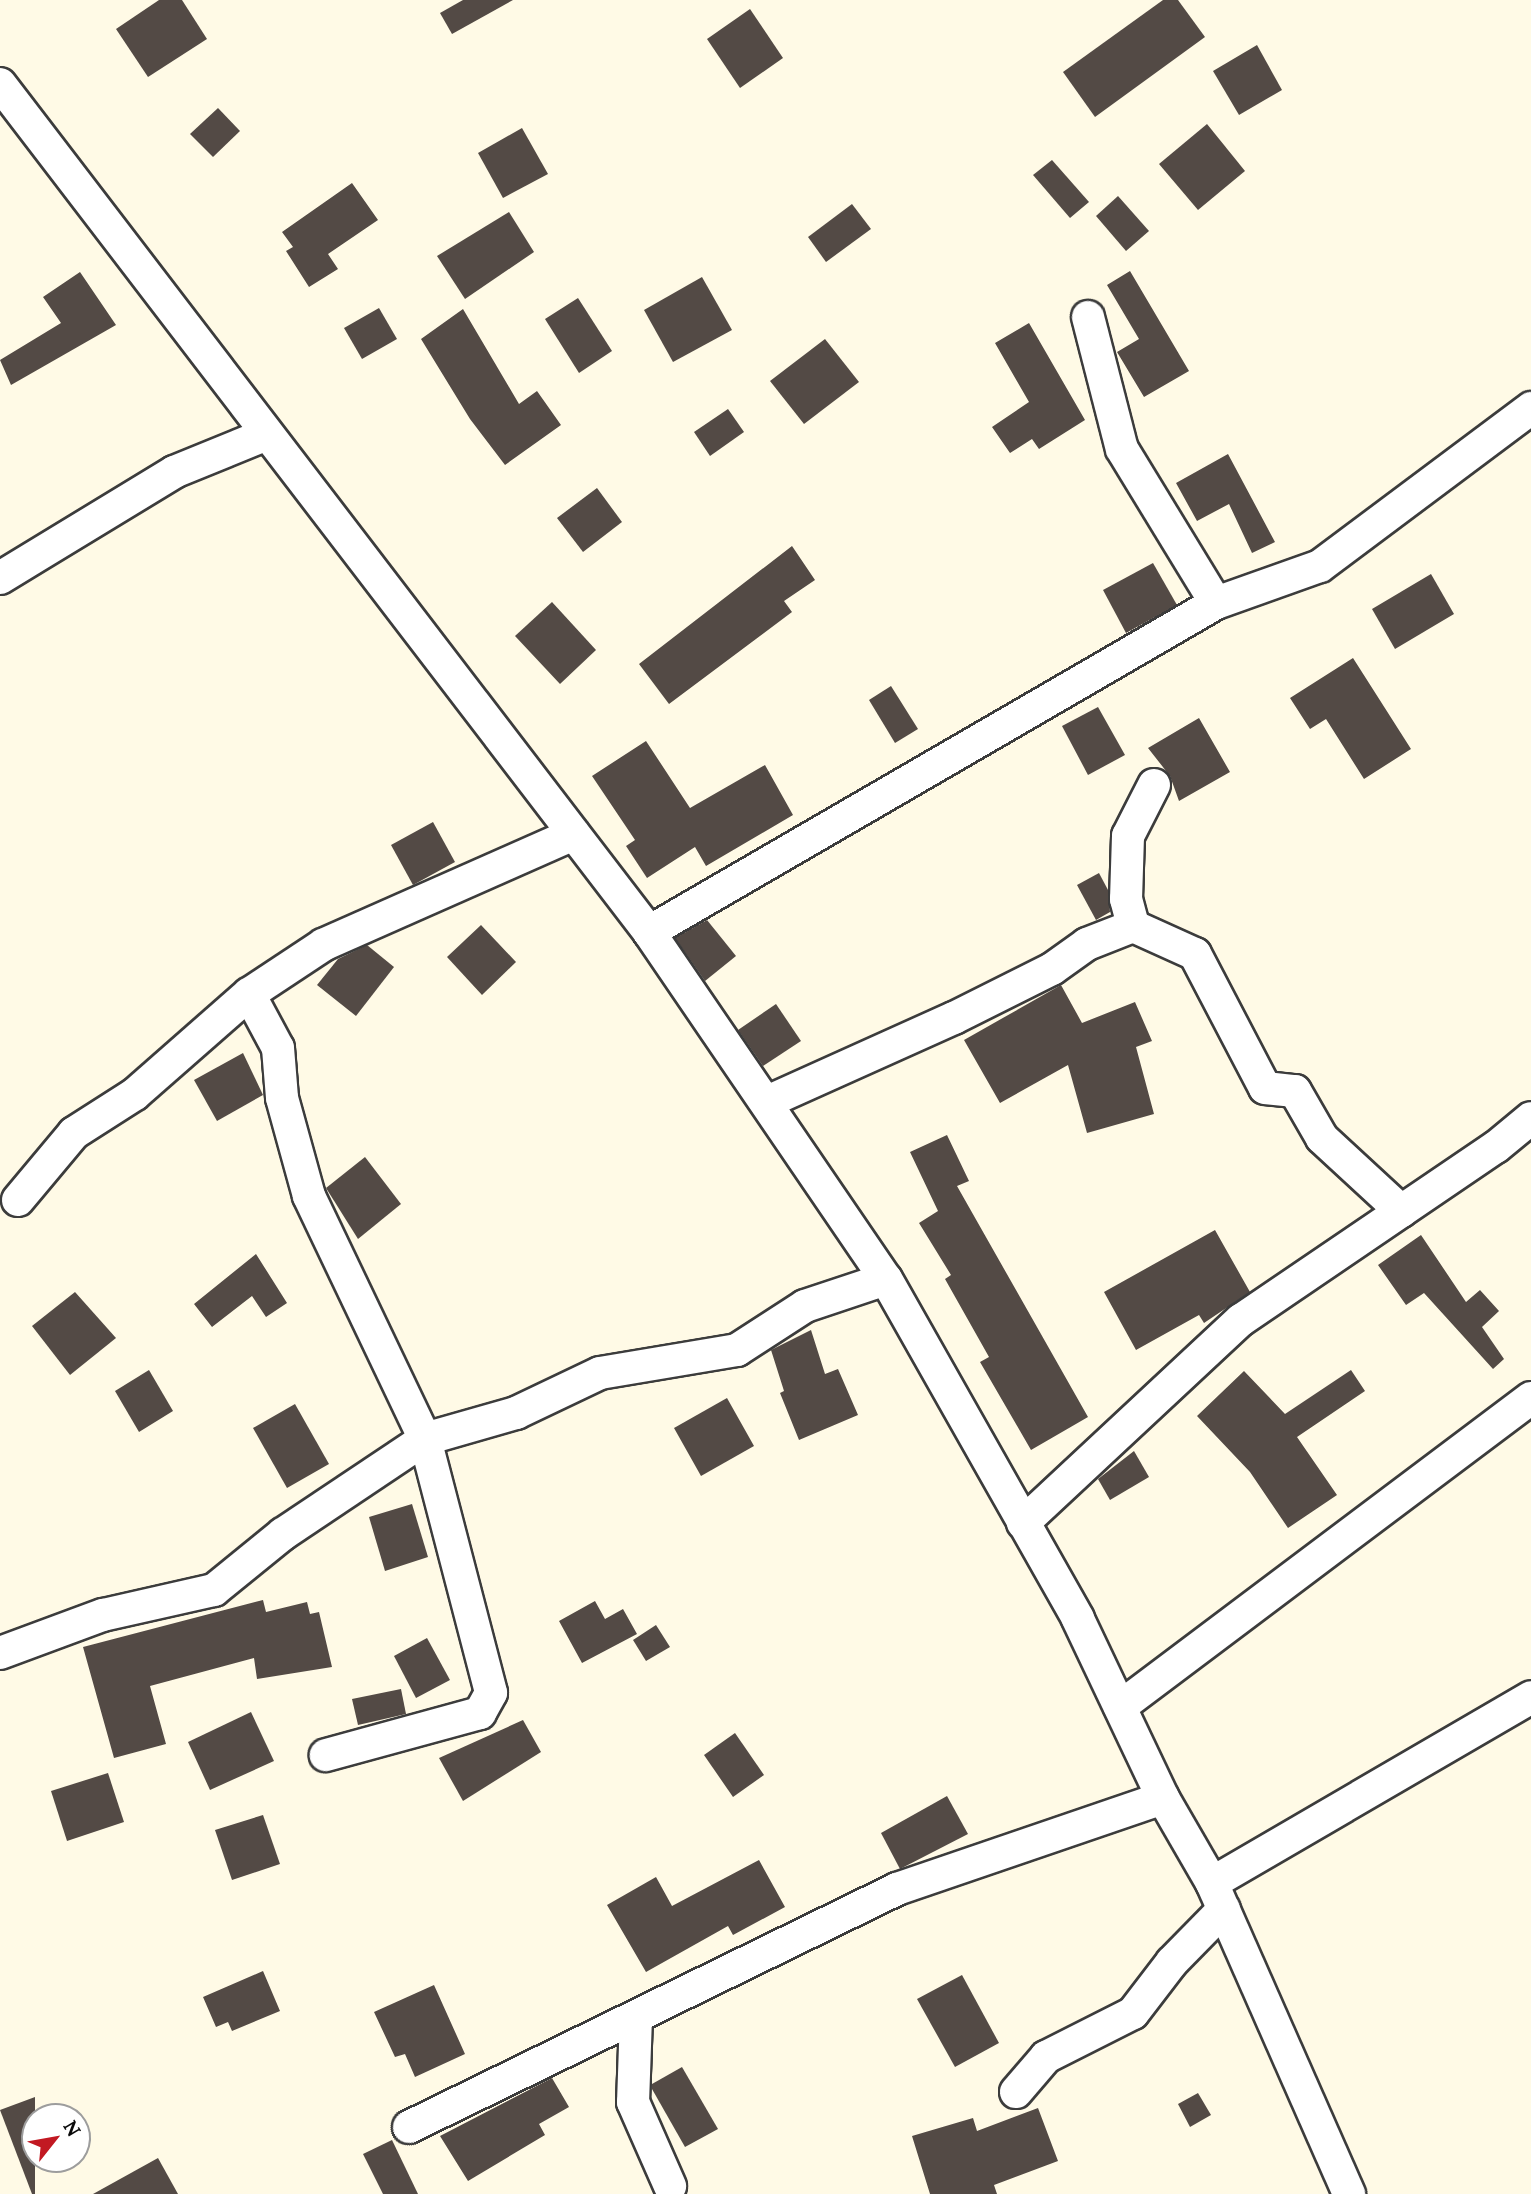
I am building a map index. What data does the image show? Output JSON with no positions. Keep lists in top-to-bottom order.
{
  "north": "top right"
}
